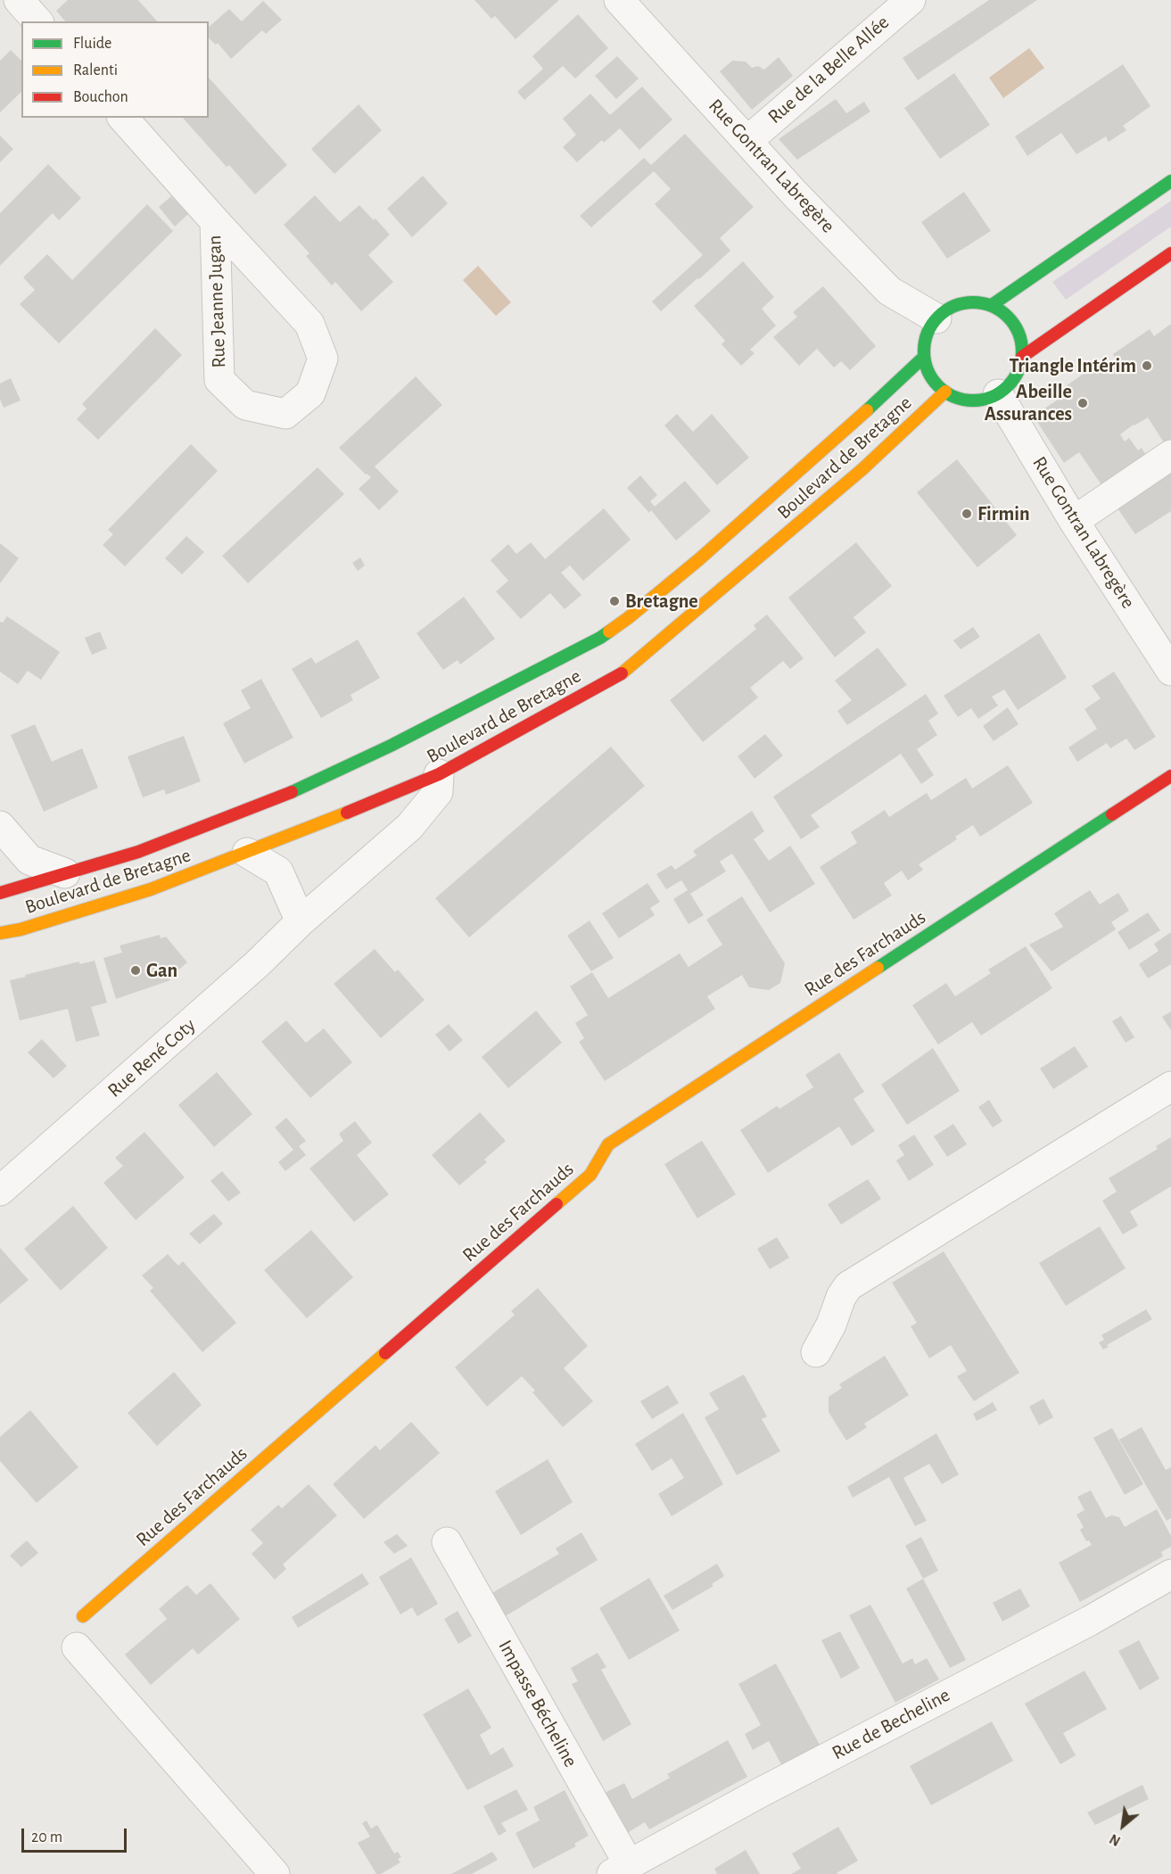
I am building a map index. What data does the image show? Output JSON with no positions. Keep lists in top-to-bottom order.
{
  "streets": {
    "main road": ["Boulevard de Bretagne", "Rue des Farchauds"],
    "street": [
      "Rue de la Belle Allée",
      "Rue Gontran Labregère",
      "Rue Jeanne Jugan",
      "Rue René Coty",
      "Impasse Bécheline",
      "Rue de Becheline"
    ]
  },
  "crossings": [
    ["Rue de la Belle Allée", "Rue Gontran Labregère"],
    ["Rue Gontran Labregère", "Boulevard de Bretagne"],
    ["Boulevard de Bretagne", "Rue René Coty"],
    ["Impasse Bécheline", "Rue de Becheline"]
  ],
  "places": [
    "Triangle Intérim",
    "Abeille Assurances",
    "Firmin",
    "Bretagne",
    "Gan"
  ],
  "legend": ["Fluide", "Ralenti", "Bouchon"],
  "scale_bar": "20 m",
  "north": "bottom left"
}
